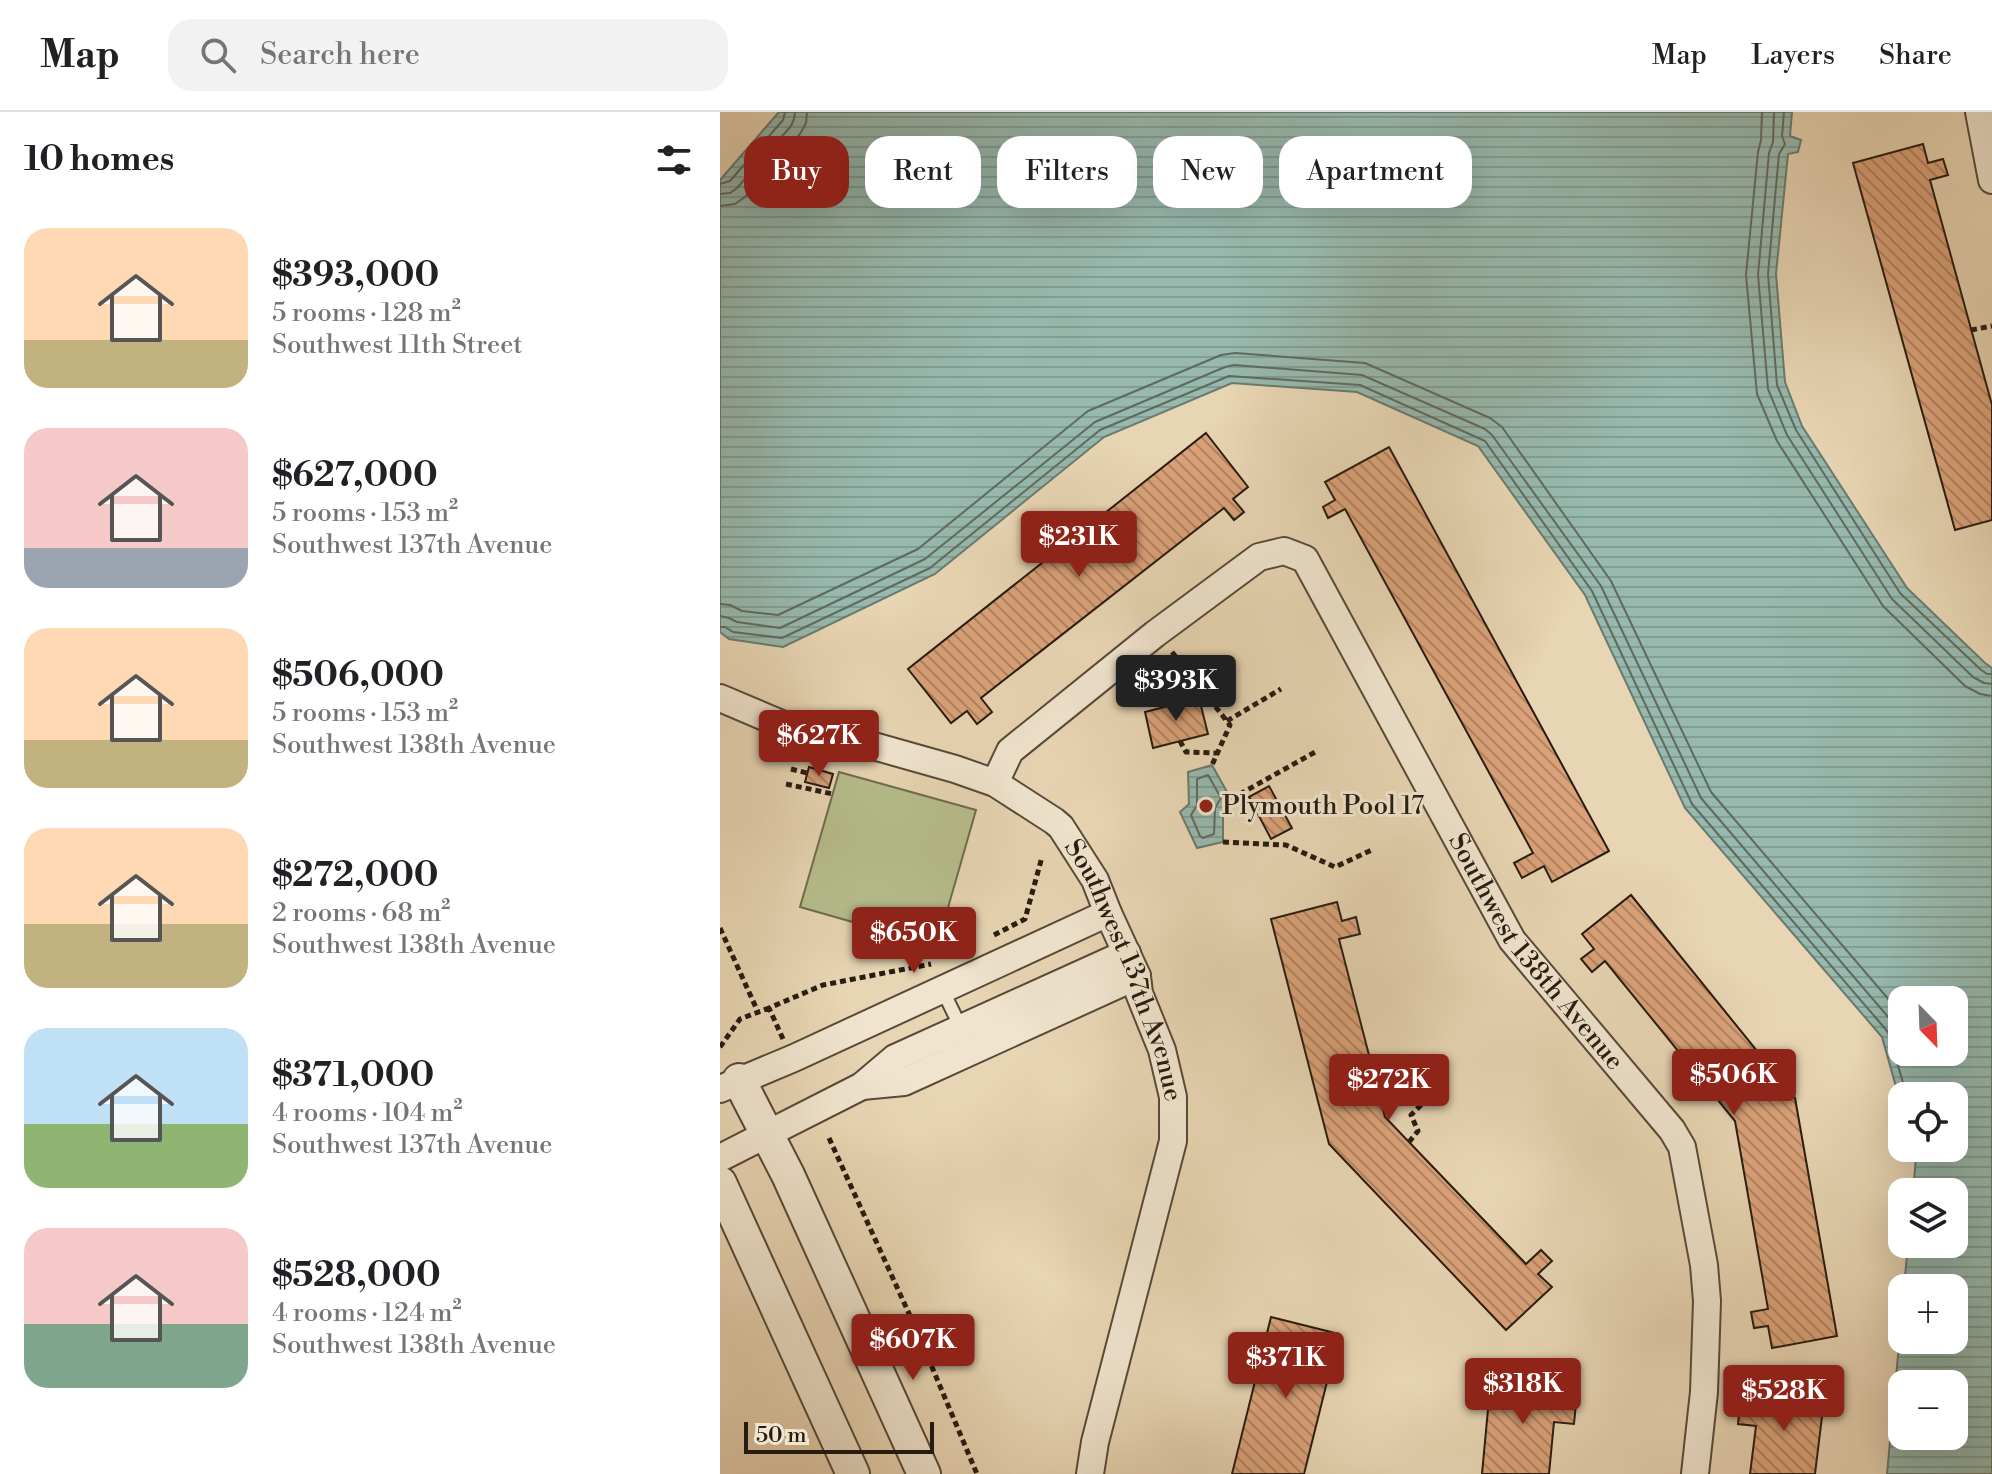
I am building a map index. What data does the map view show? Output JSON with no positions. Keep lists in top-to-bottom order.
{
  "streets": {
    "street": ["Southwest 138th Avenue", "Southwest 137th Avenue"]
  },
  "places": ["Plymouth Pool 17"],
  "scale_bar": "50 m",
  "north": "bottom right",
  "page": {
    "header": "Map",
    "search": "Search here",
    "nav": ["Map", "Layers", "Share"],
    "heading": "10 homes",
    "chip": [
      "Buy",
      "Rent",
      "Filters",
      "New",
      "Apartment"
    ],
    "list": [
      {
        "name": "$393,000",
        "note": "5 rooms · 128 m² · Southwest 11th Street"
      },
      {
        "name": "$627,000",
        "note": "5 rooms · 153 m² · Southwest 137th Avenue"
      },
      {
        "name": "$506,000",
        "note": "5 rooms · 153 m² · Southwest 138th Avenue"
      },
      {
        "name": "$272,000",
        "note": "2 rooms · 68 m² · Southwest 138th Avenue"
      },
      {
        "name": "$371,000",
        "note": "4 rooms · 104 m² · Southwest 137th Avenue"
      },
      {
        "name": "$528,000",
        "note": "4 rooms · 124 m² · Southwest 138th Avenue"
      }
    ],
    "price": [
      "$231K",
      "$393K",
      "$627K",
      "$650K",
      "$506K",
      "$272K",
      "$607K",
      "$371K",
      "$318K",
      "$528K"
    ],
    "map_buttons": ["+", "−"],
    "scale": "50 m"
  }
}
